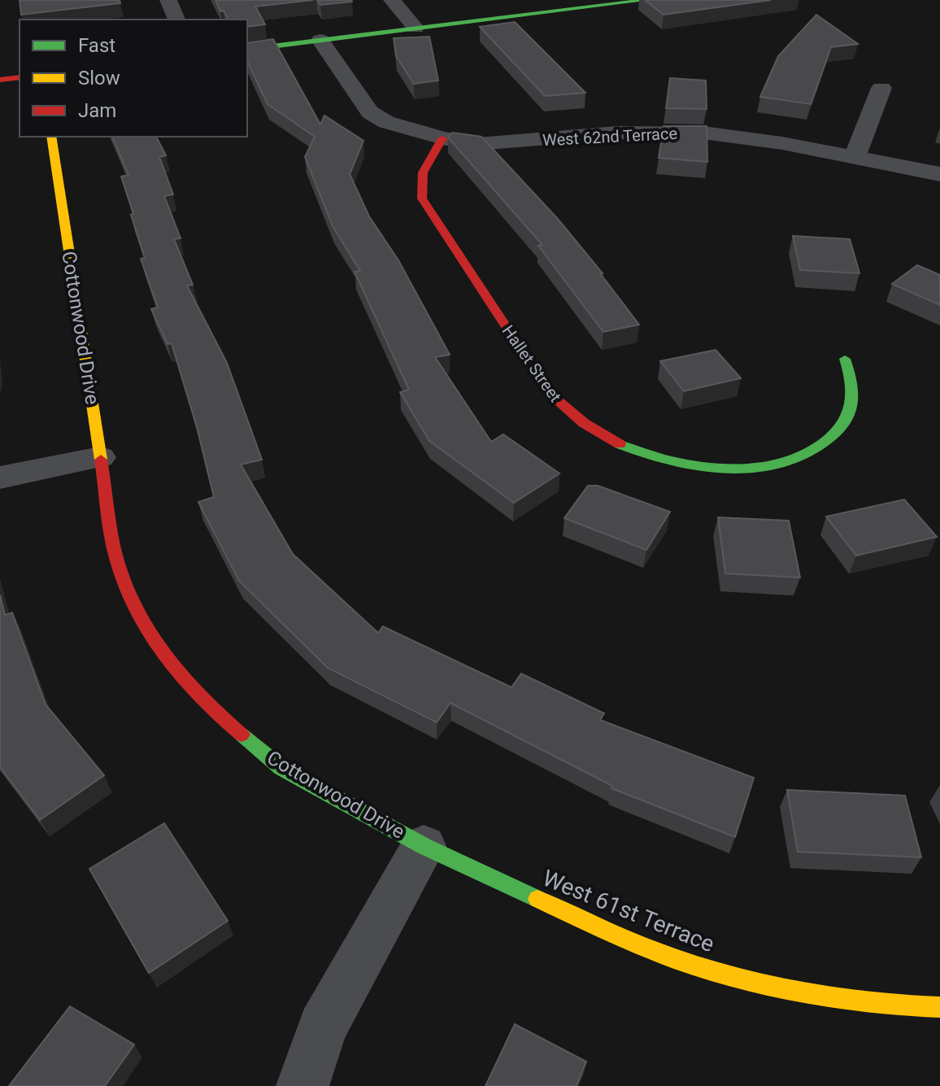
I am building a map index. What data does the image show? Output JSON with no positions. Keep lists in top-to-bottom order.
{
  "streets": {
    "street": [
      "West 62nd Terrace",
      "Cottonwood Drive",
      "Hallet Street",
      "West 61st Terrace"
    ]
  },
  "crossings": [
    ["West 62nd Terrace", "Hallet Street"],
    ["Cottonwood Drive", "West 61st Terrace"]
  ],
  "legend": ["Fast", "Slow", "Jam"]
}
